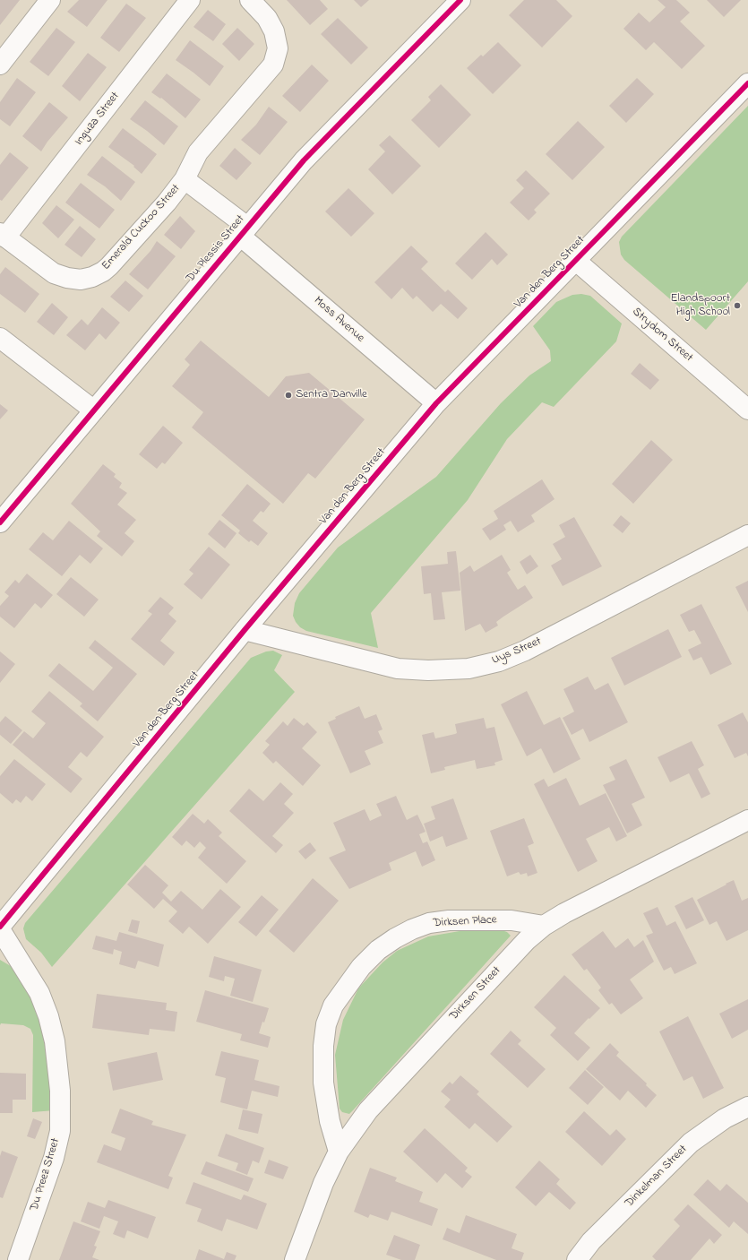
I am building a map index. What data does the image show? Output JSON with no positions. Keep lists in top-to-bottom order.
{
  "streets": {
    "street": [
      "Inguza Street",
      "Emerald Cuckoo Street",
      "Du Plessis Street",
      "Van den Berg Street",
      "Moss Avenue",
      "Strydom Street",
      "Uys Street",
      "Dirksen Place",
      "Dirksen Street",
      "Du Preez Street",
      "Dinkelman Street"
    ]
  },
  "crossings": [
    ["Inguza Street", "Emerald Cuckoo Street"],
    ["Emerald Cuckoo Street", "Moss Avenue"],
    ["Du Plessis Street", "Moss Avenue"],
    ["Van den Berg Street", "Moss Avenue"],
    ["Van den Berg Street", "Strydom Street"],
    ["Van den Berg Street", "Uys Street"],
    ["Dirksen Place", "Dirksen Street"]
  ],
  "places": ["Elandspoort High School", "Sentra Danville"]
}
